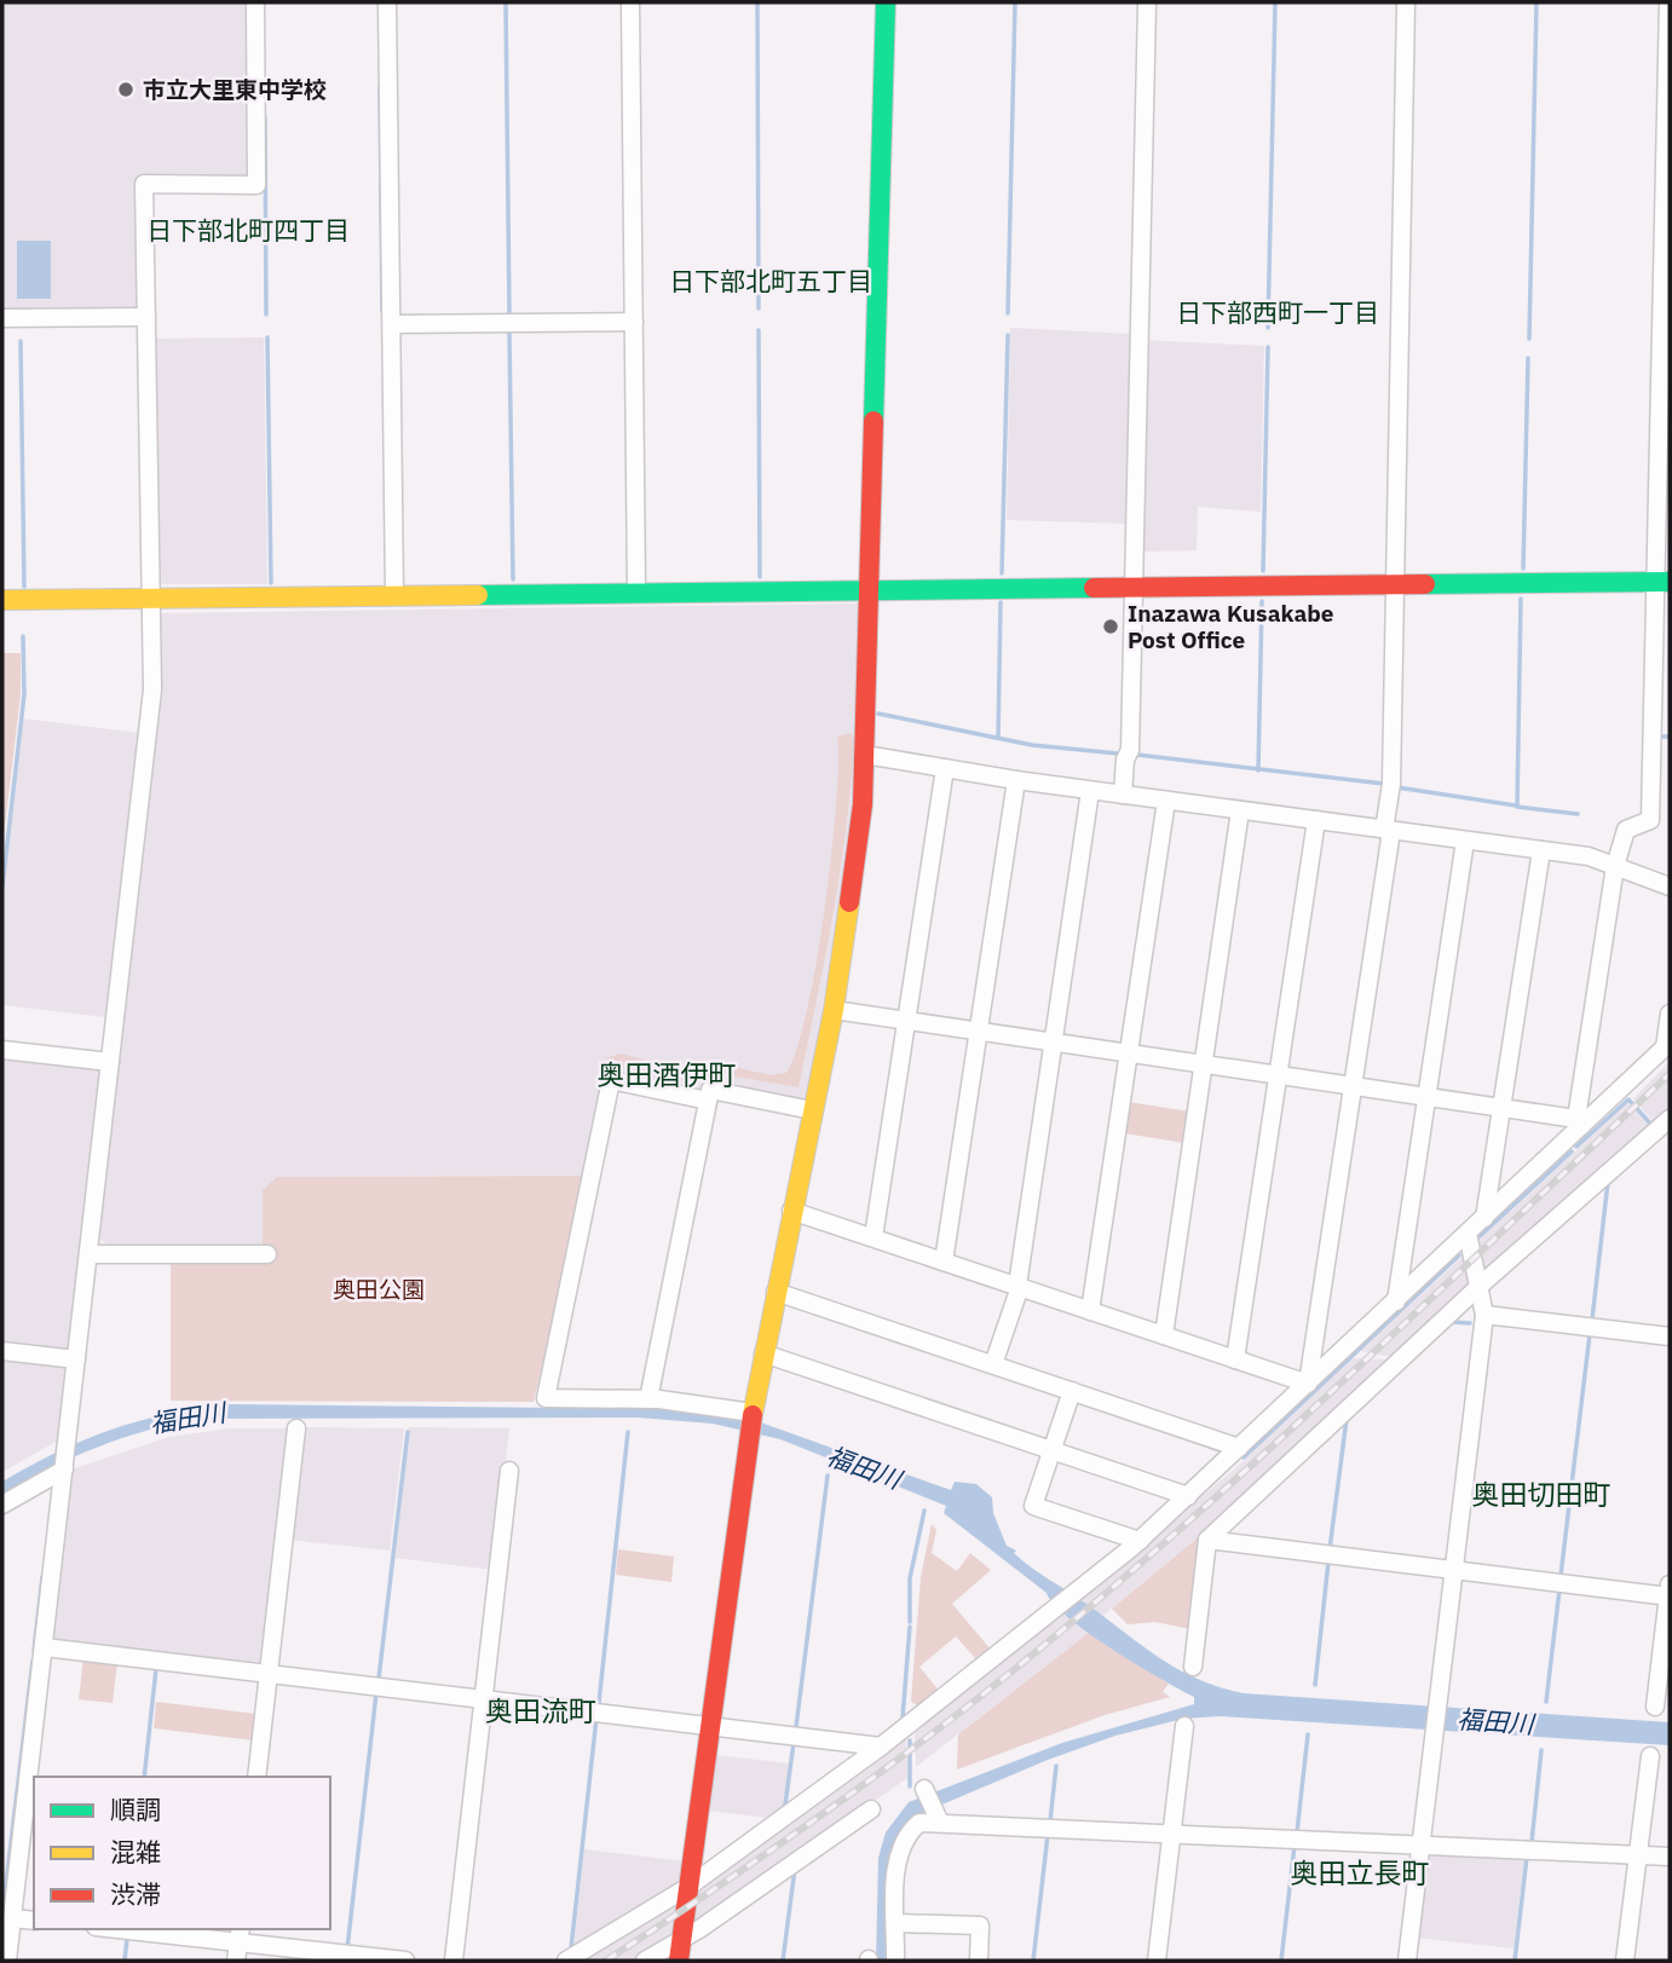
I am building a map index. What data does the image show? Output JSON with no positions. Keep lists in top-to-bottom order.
{
  "districts": [
    "日下部北町四丁目",
    "日下部北町五丁目",
    "日下部西町一丁目",
    "奥田酒伊町",
    "奥田切田町",
    "奥田流町",
    "奥田立長町"
  ],
  "water": ["福田川"],
  "parks": ["奥田公園"],
  "places": ["市立大里東中学校", "Inazawa Kusakabe Post Office"],
  "legend": ["順調", "混雑", "渋滞"]
}
